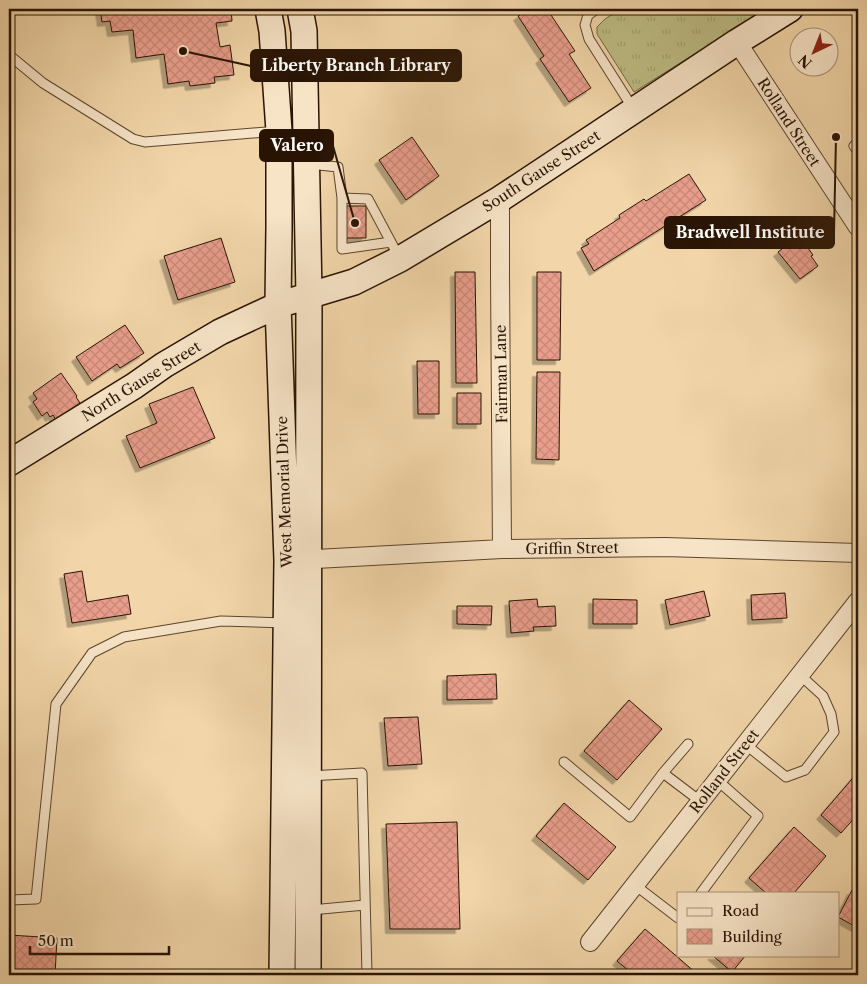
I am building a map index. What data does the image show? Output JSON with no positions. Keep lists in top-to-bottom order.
{
  "streets": {
    "main road": ["South Gause Street", "North Gause Street", "West Memorial Drive"],
    "street": ["Rolland Street", "Fairman Lane", "Griffin Street"]
  },
  "crossings": [
    ["Rolland Street", "South Gause Street"],
    ["South Gause Street", "Fairman Lane"],
    ["South Gause Street", "North Gause Street"],
    ["South Gause Street", "West Memorial Drive"],
    ["Fairman Lane", "Griffin Street"],
    ["North Gause Street", "West Memorial Drive"],
    ["West Memorial Drive", "Griffin Street"]
  ],
  "places": ["Liberty Branch Library", "Bradwell Institute", "Valero"],
  "legend": ["Road", "Building"],
  "scale_bar": "50 m",
  "north": "bottom left"
}
